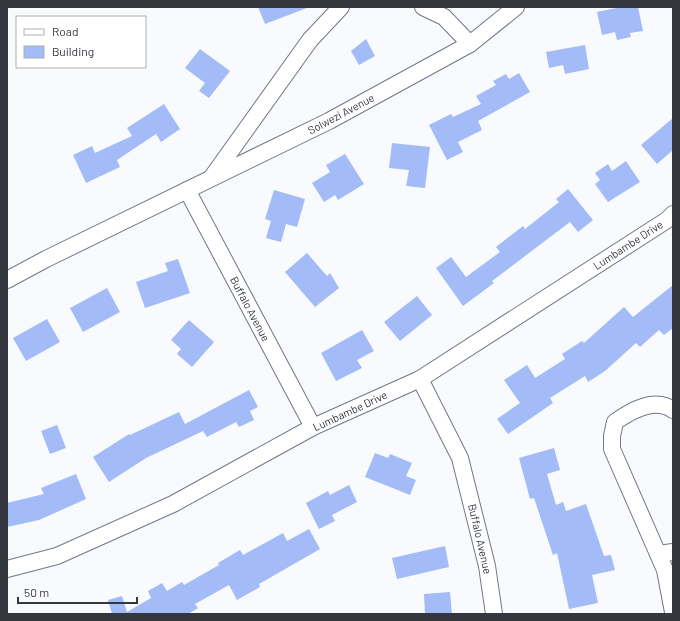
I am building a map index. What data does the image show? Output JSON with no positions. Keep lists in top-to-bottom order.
{
  "streets": {
    "street": ["Solwezi Avenue", "Lumbambe Drive", "Buffalo Avenue"]
  },
  "crossings": [
    ["Solwezi Avenue", "Buffalo Avenue"],
    ["Lumbambe Drive", "Buffalo Avenue"]
  ],
  "legend": ["Road", "Building"],
  "scale_bar": "50 m"
}
